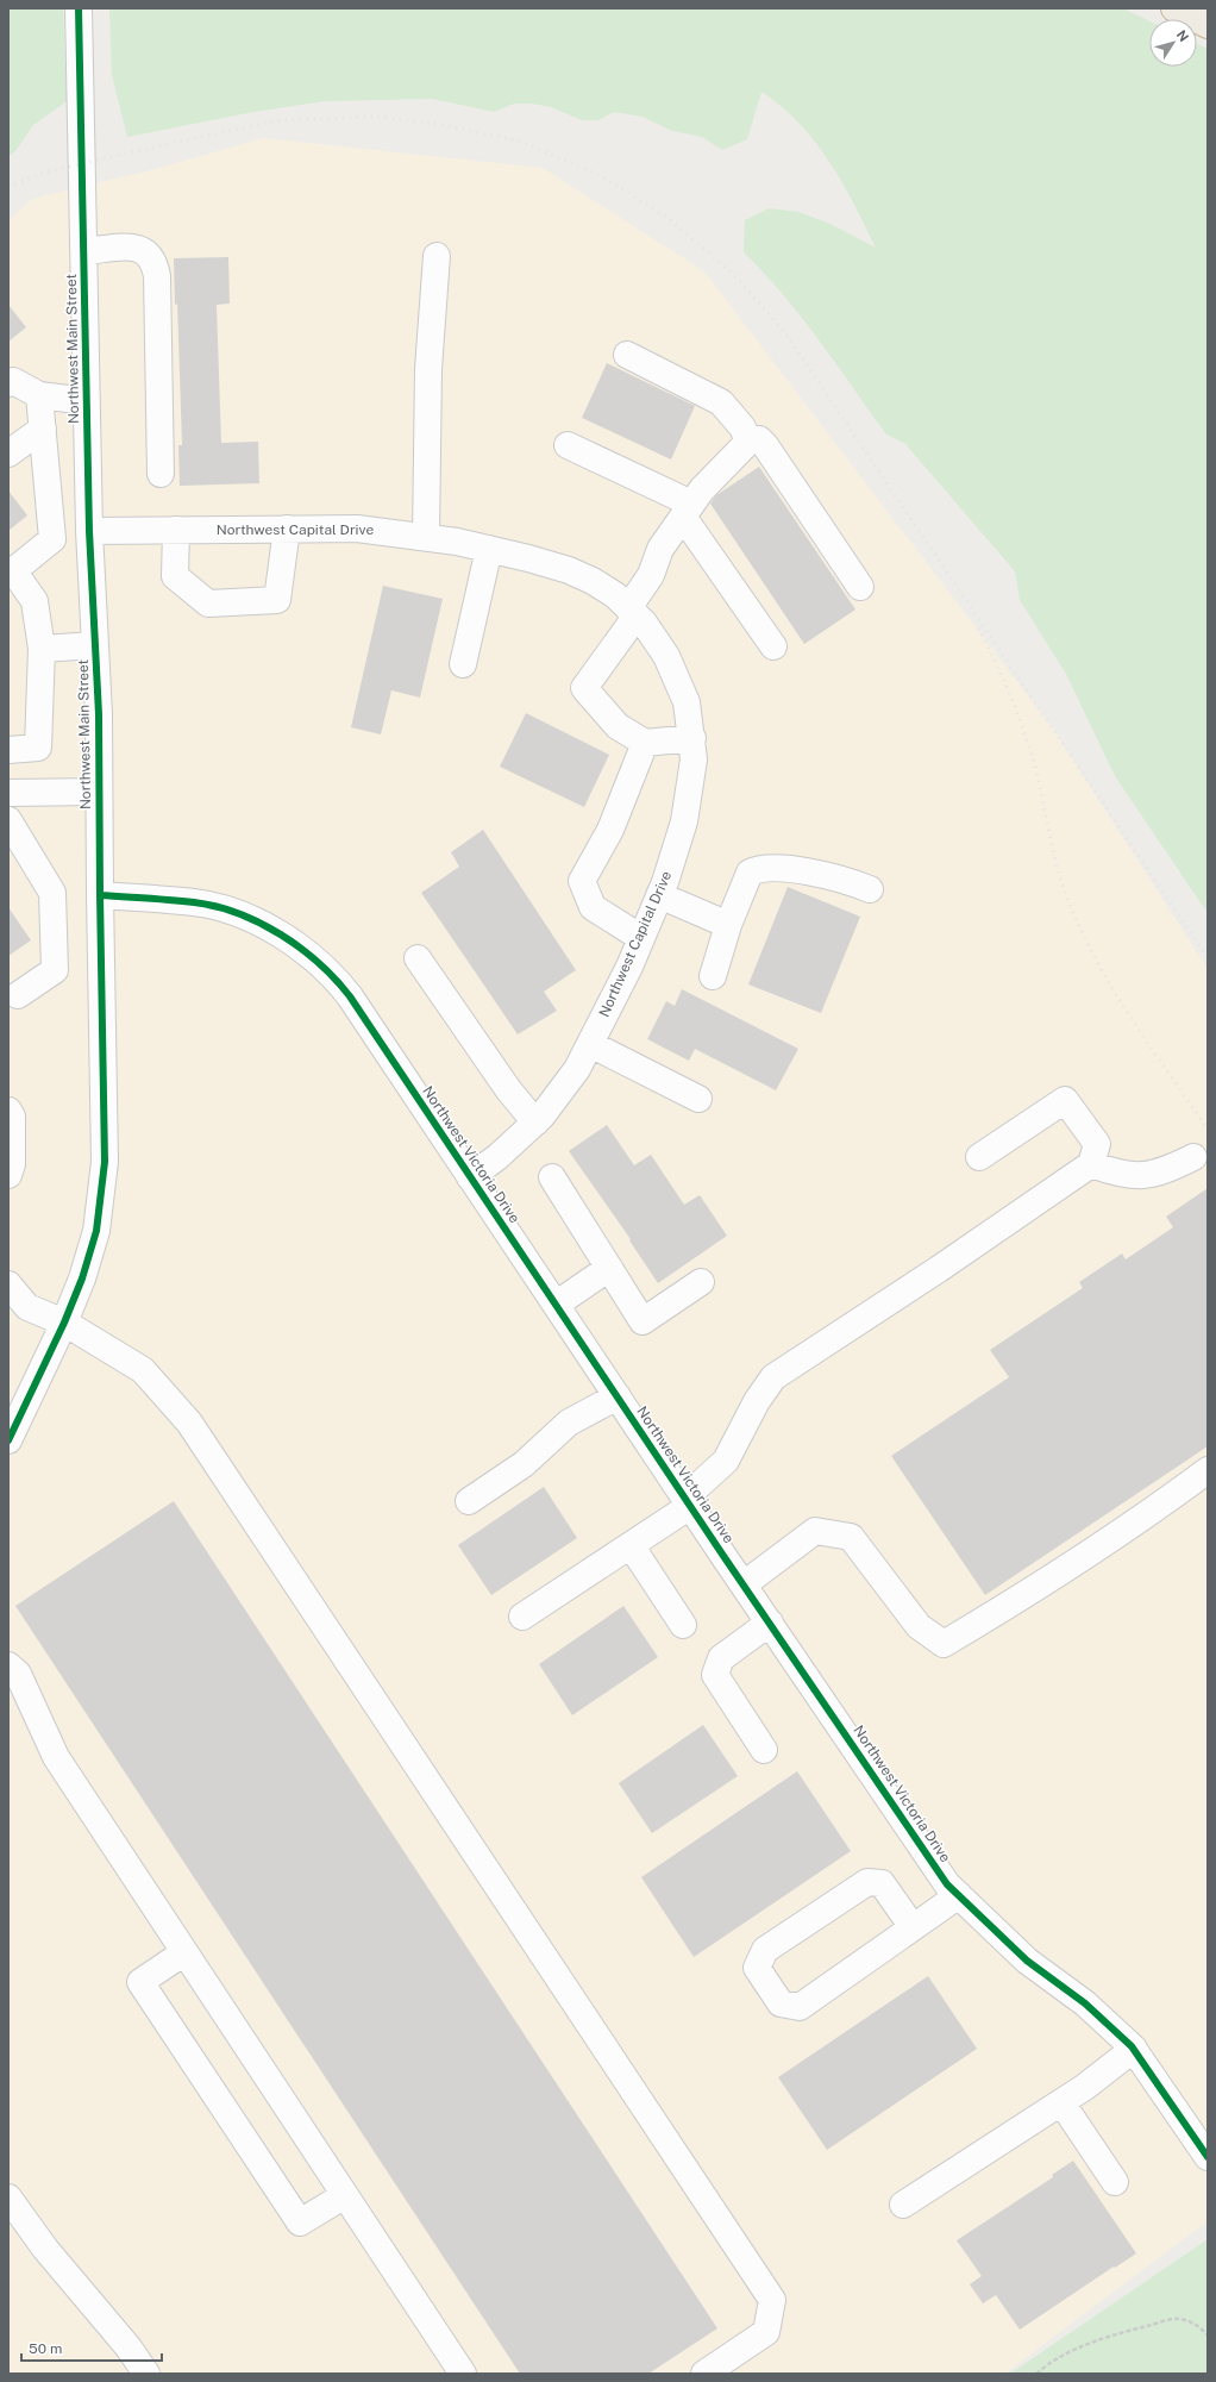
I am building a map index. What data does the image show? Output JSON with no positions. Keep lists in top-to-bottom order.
{
  "streets": {
    "street": ["Northwest Main Street", "Northwest Capital Drive", "Northwest Victoria Drive"]
  },
  "crossings": [
    ["Northwest Main Street", "Northwest Capital Drive"],
    ["Northwest Main Street", "Northwest Victoria Drive"],
    ["Northwest Capital Drive", "Northwest Victoria Drive"]
  ],
  "scale_bar": "50 m",
  "north": "top right"
}
